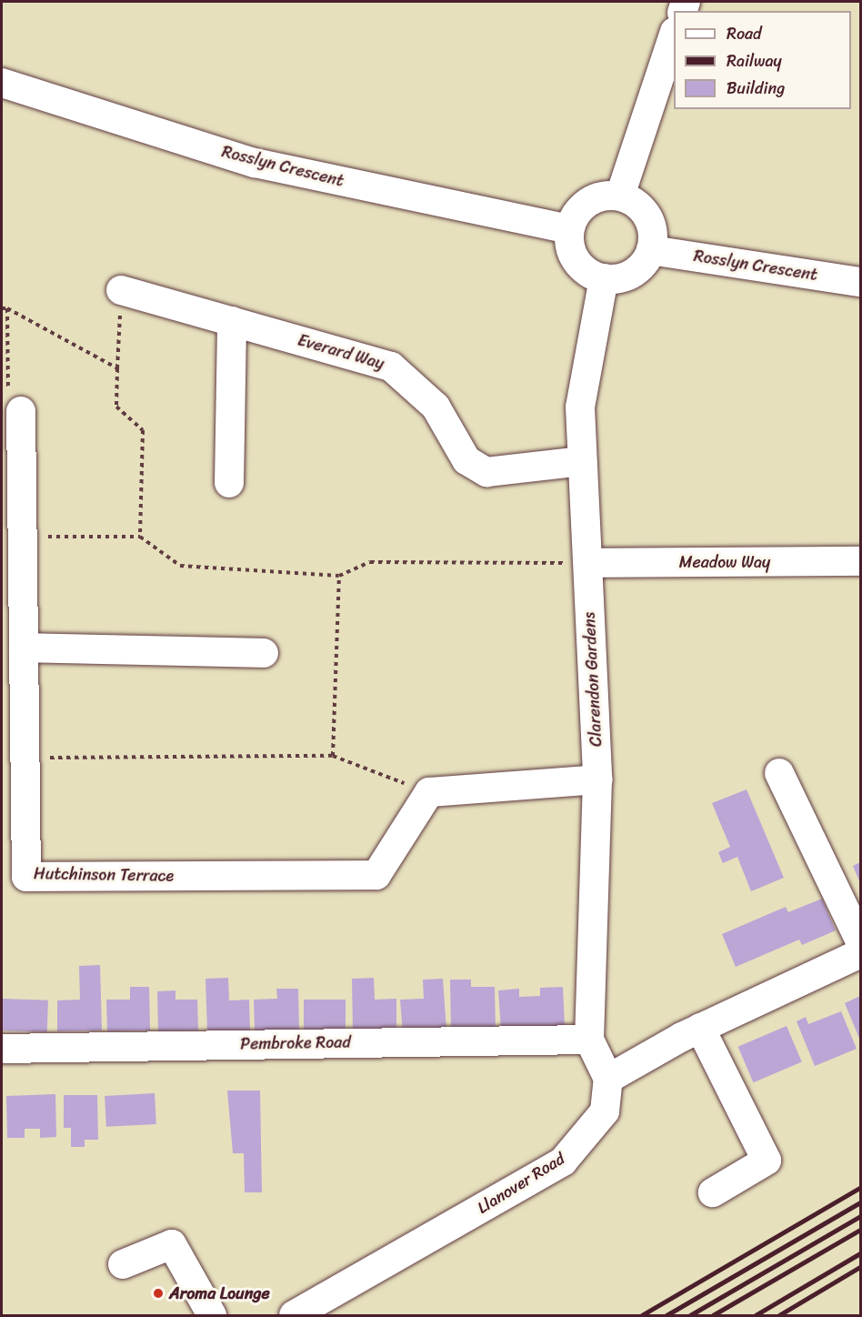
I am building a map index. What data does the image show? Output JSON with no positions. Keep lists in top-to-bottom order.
{
  "streets": {
    "street": [
      "Rosslyn Crescent",
      "Everard Way",
      "Meadow Way",
      "Clarendon Gardens",
      "Hutchinson Terrace",
      "Pembroke Road",
      "Llanover Road"
    ]
  },
  "crossings": [
    ["Rosslyn Crescent", "Clarendon Gardens"],
    ["Everard Way", "Clarendon Gardens"],
    ["Meadow Way", "Clarendon Gardens"],
    ["Clarendon Gardens", "Pembroke Road"],
    ["Clarendon Gardens", "Llanover Road"]
  ],
  "places": ["Aroma Lounge"],
  "legend": ["Road", "Railway", "Building"]
}
